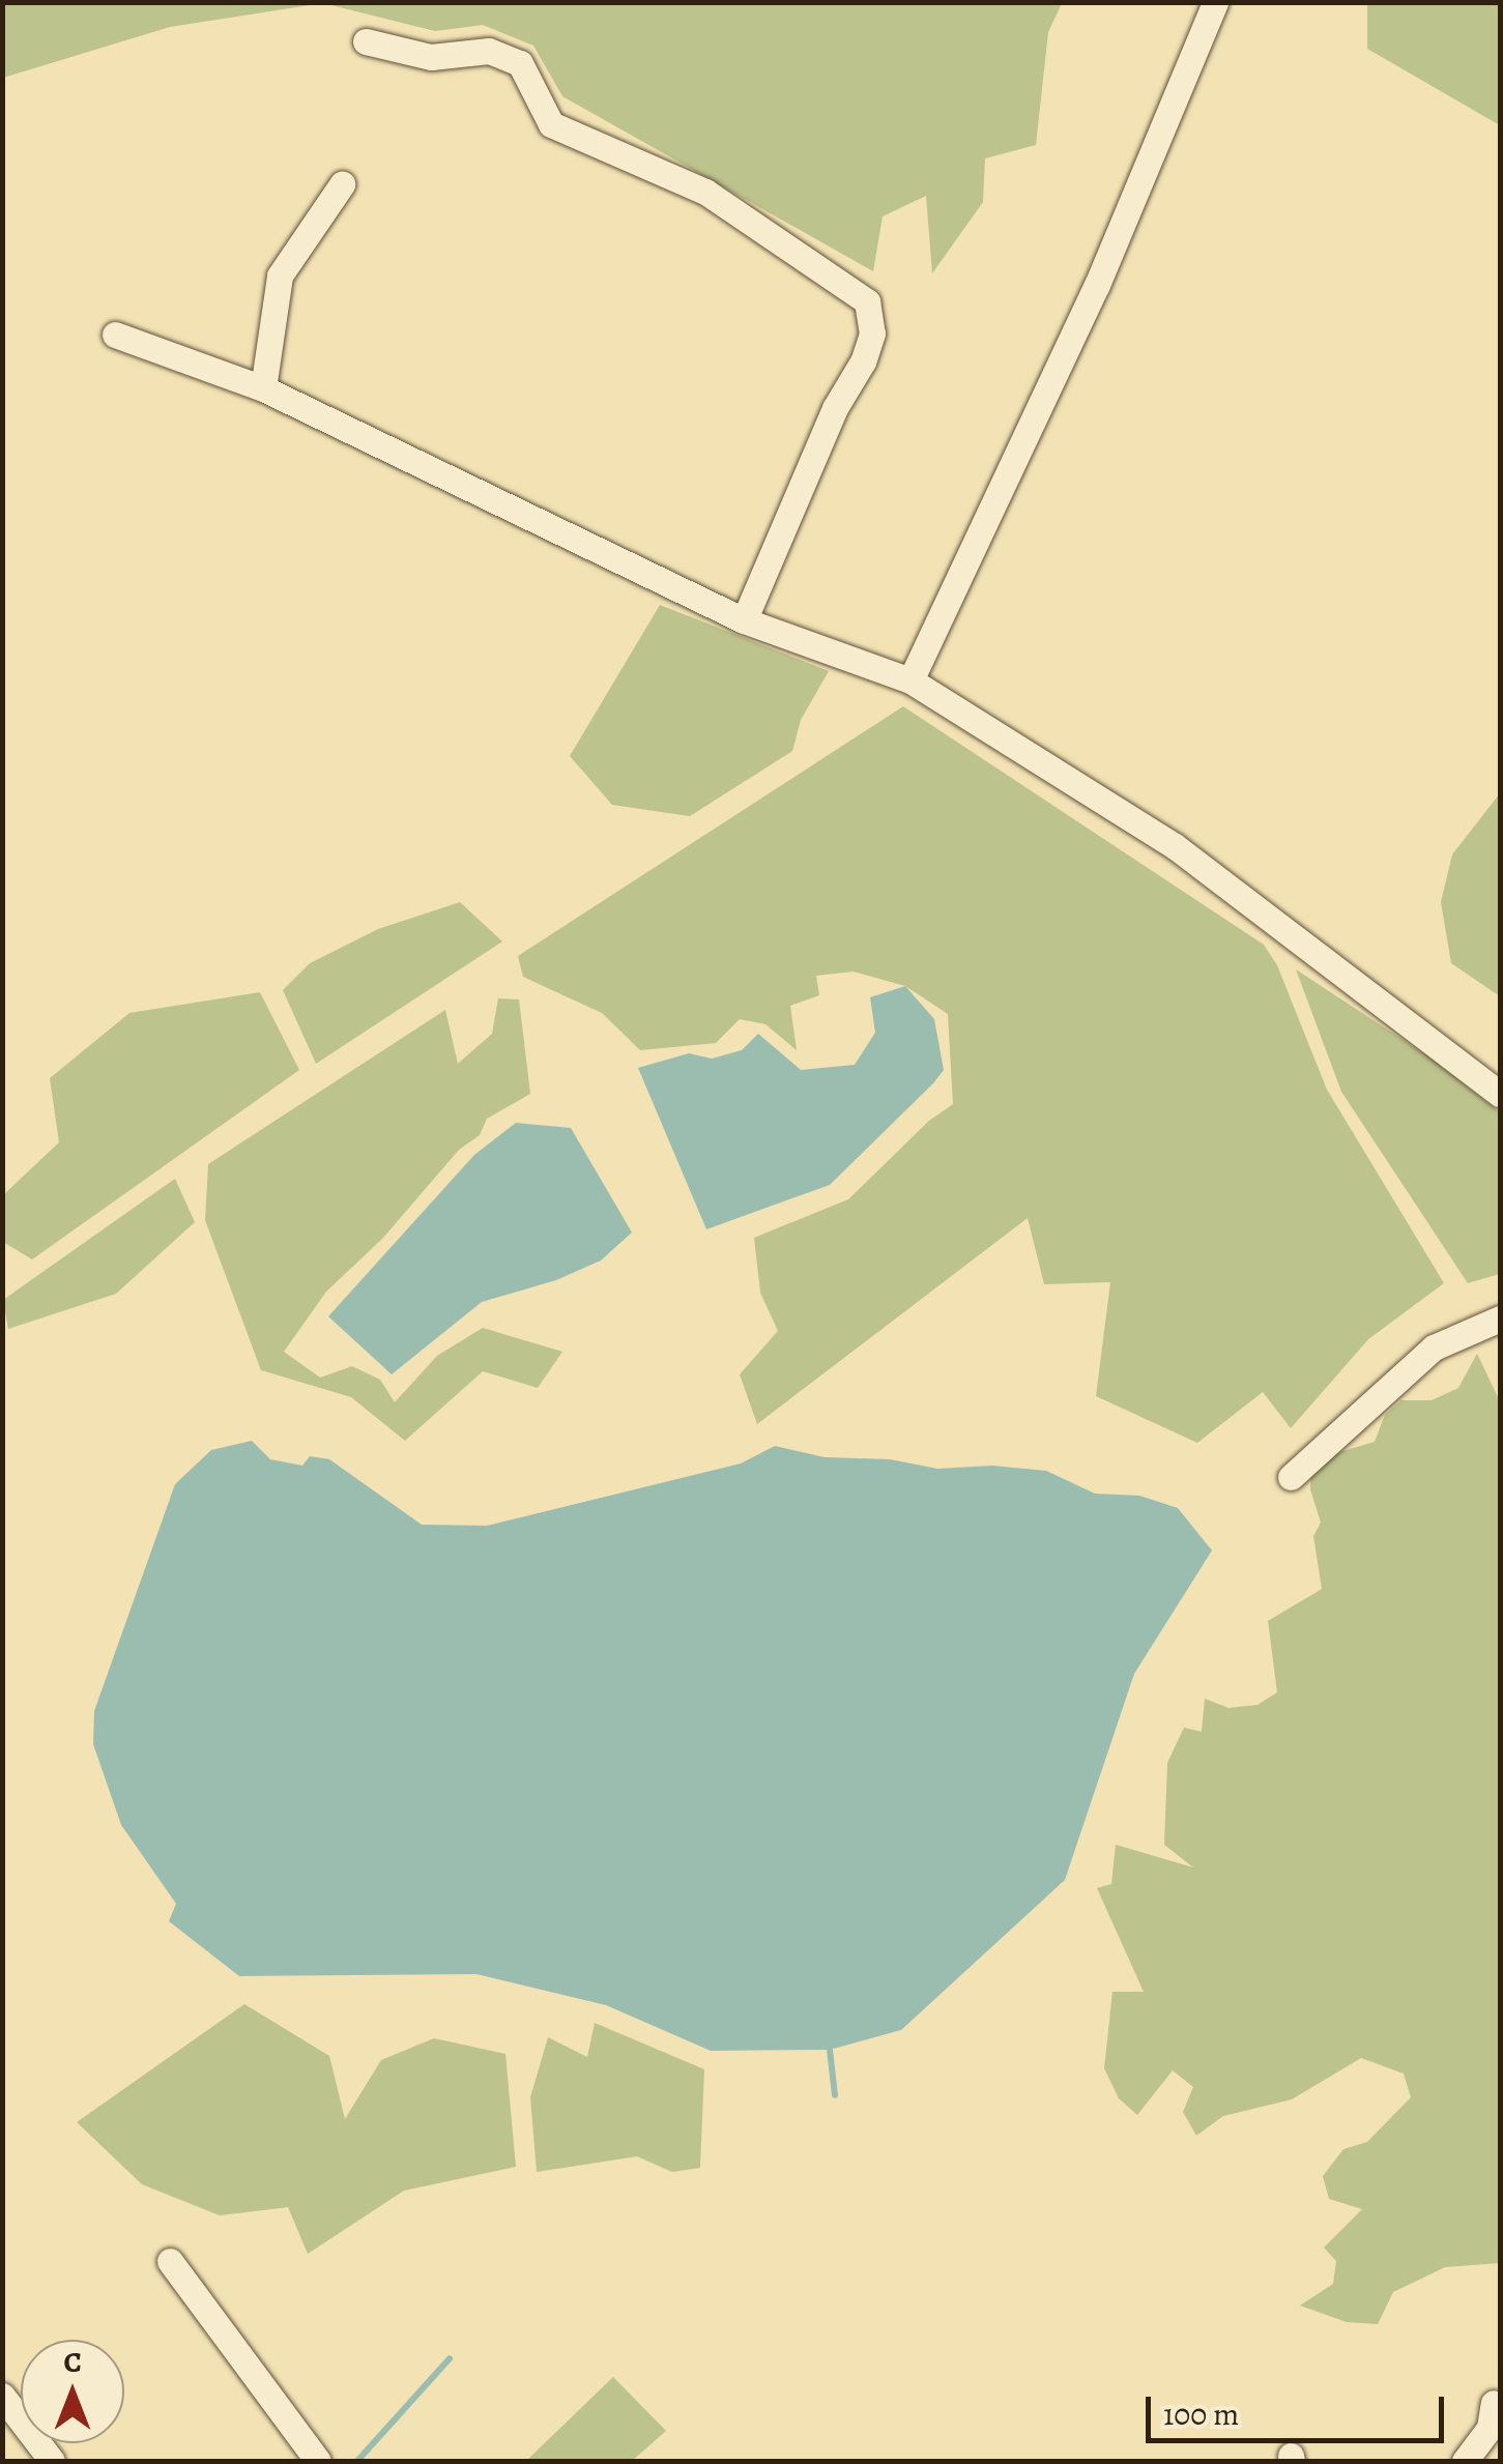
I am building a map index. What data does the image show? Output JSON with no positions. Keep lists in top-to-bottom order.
{
  "scale_bar": "100 m",
  "north": "top"
}
